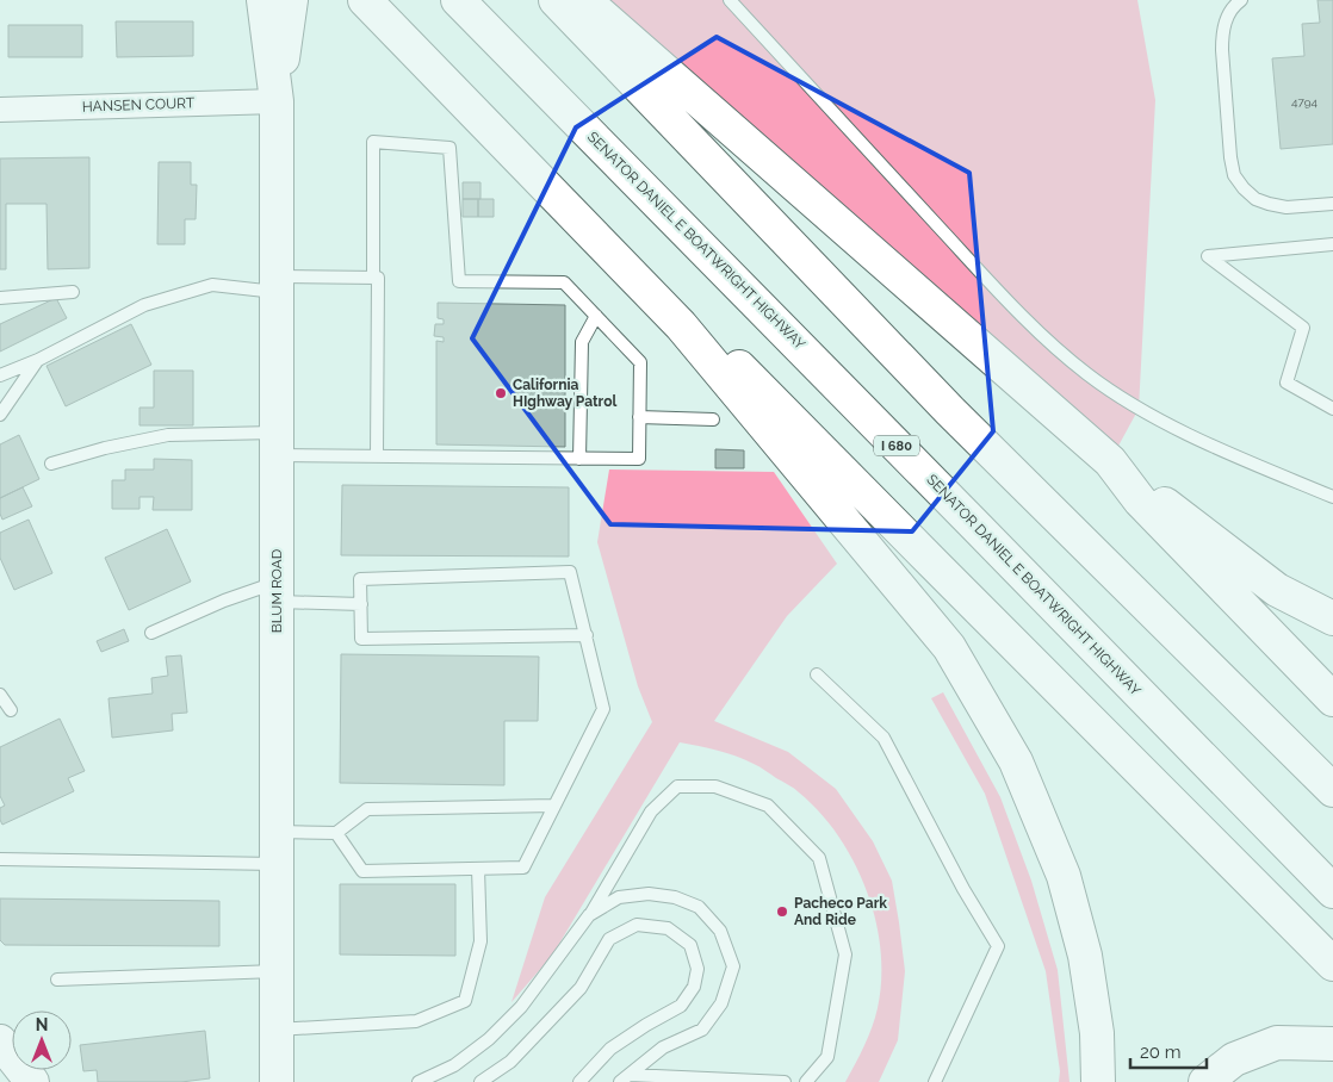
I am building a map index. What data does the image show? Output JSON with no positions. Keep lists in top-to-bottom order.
{
  "streets": {
    "main road": ["SENATOR DANIEL E BOATWRIGHT HIGHWAY", "I 680", "BLUM ROAD"],
    "street": ["HANSEN COURT"]
  },
  "crossings": [
    ["HANSEN COURT", "BLUM ROAD"]
  ],
  "places": ["California HIghway Patrol", "Pacheco Park And Ride"],
  "house_numbers": ["4794"],
  "scale_bar": "20 m",
  "north": "top"
}
